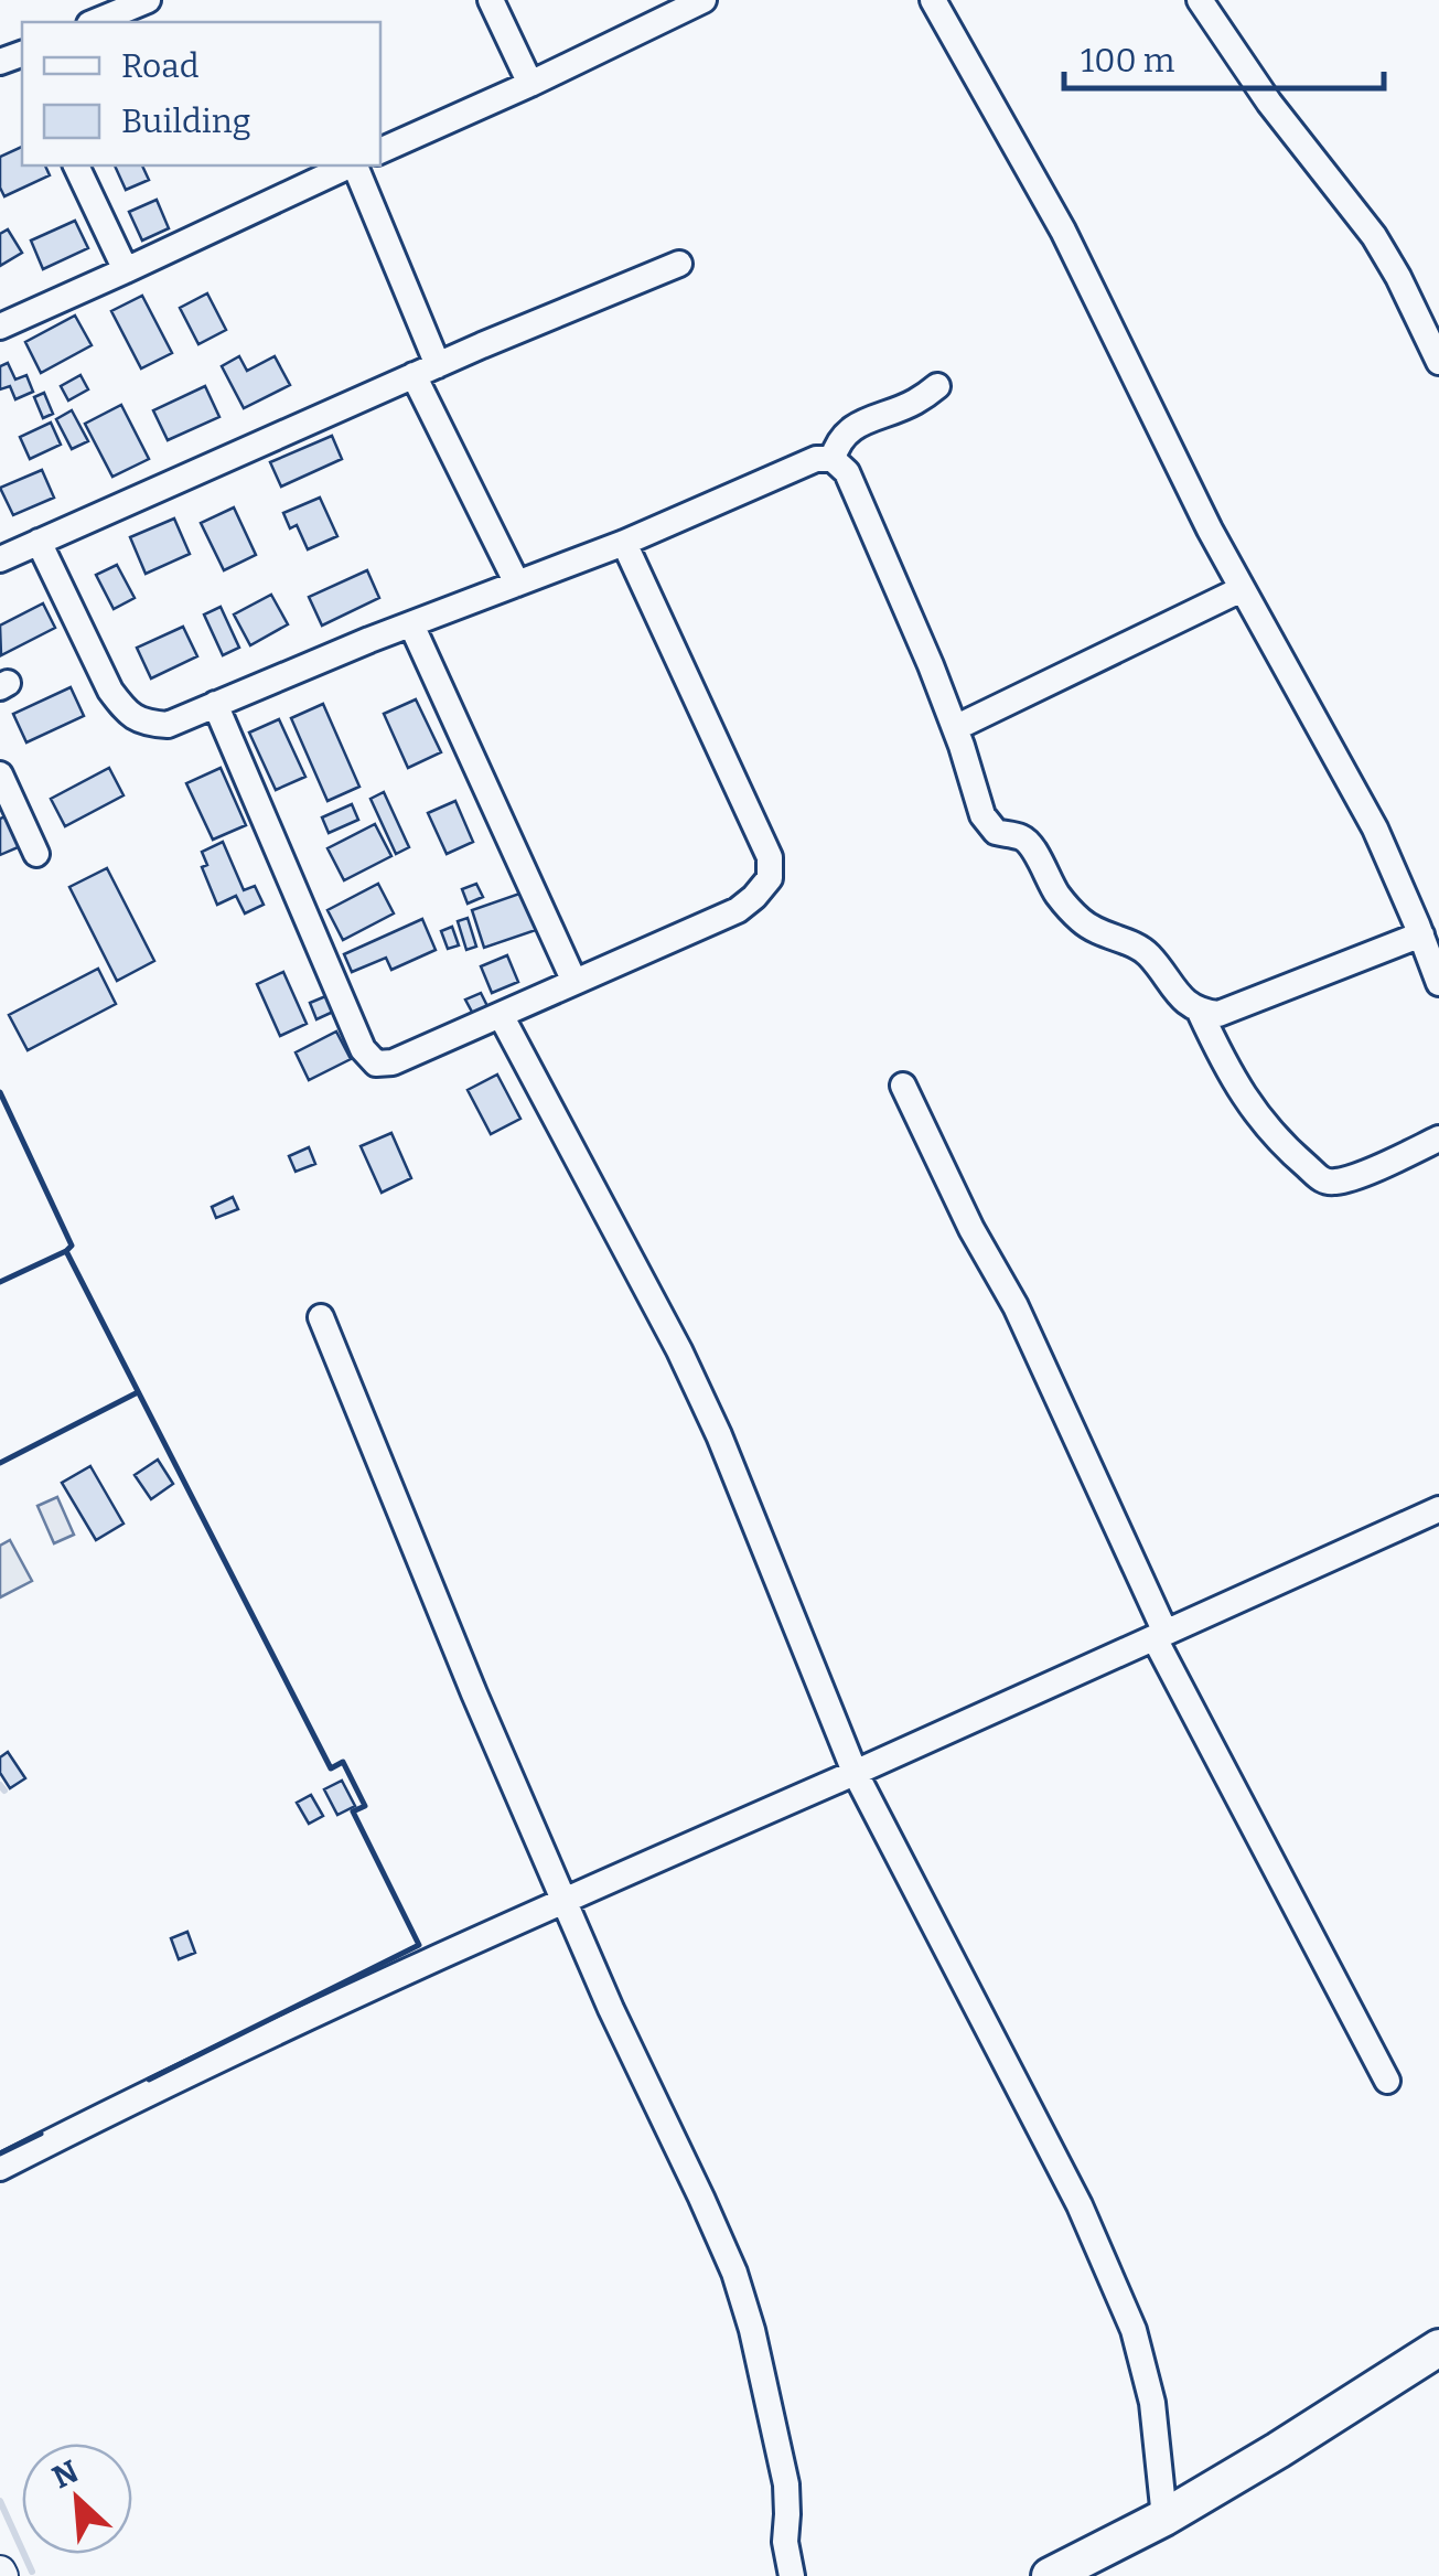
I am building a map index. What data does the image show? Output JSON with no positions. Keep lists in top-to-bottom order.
{
  "legend": ["Road", "Building"],
  "scale_bar": "100 m",
  "north": "top left"
}
